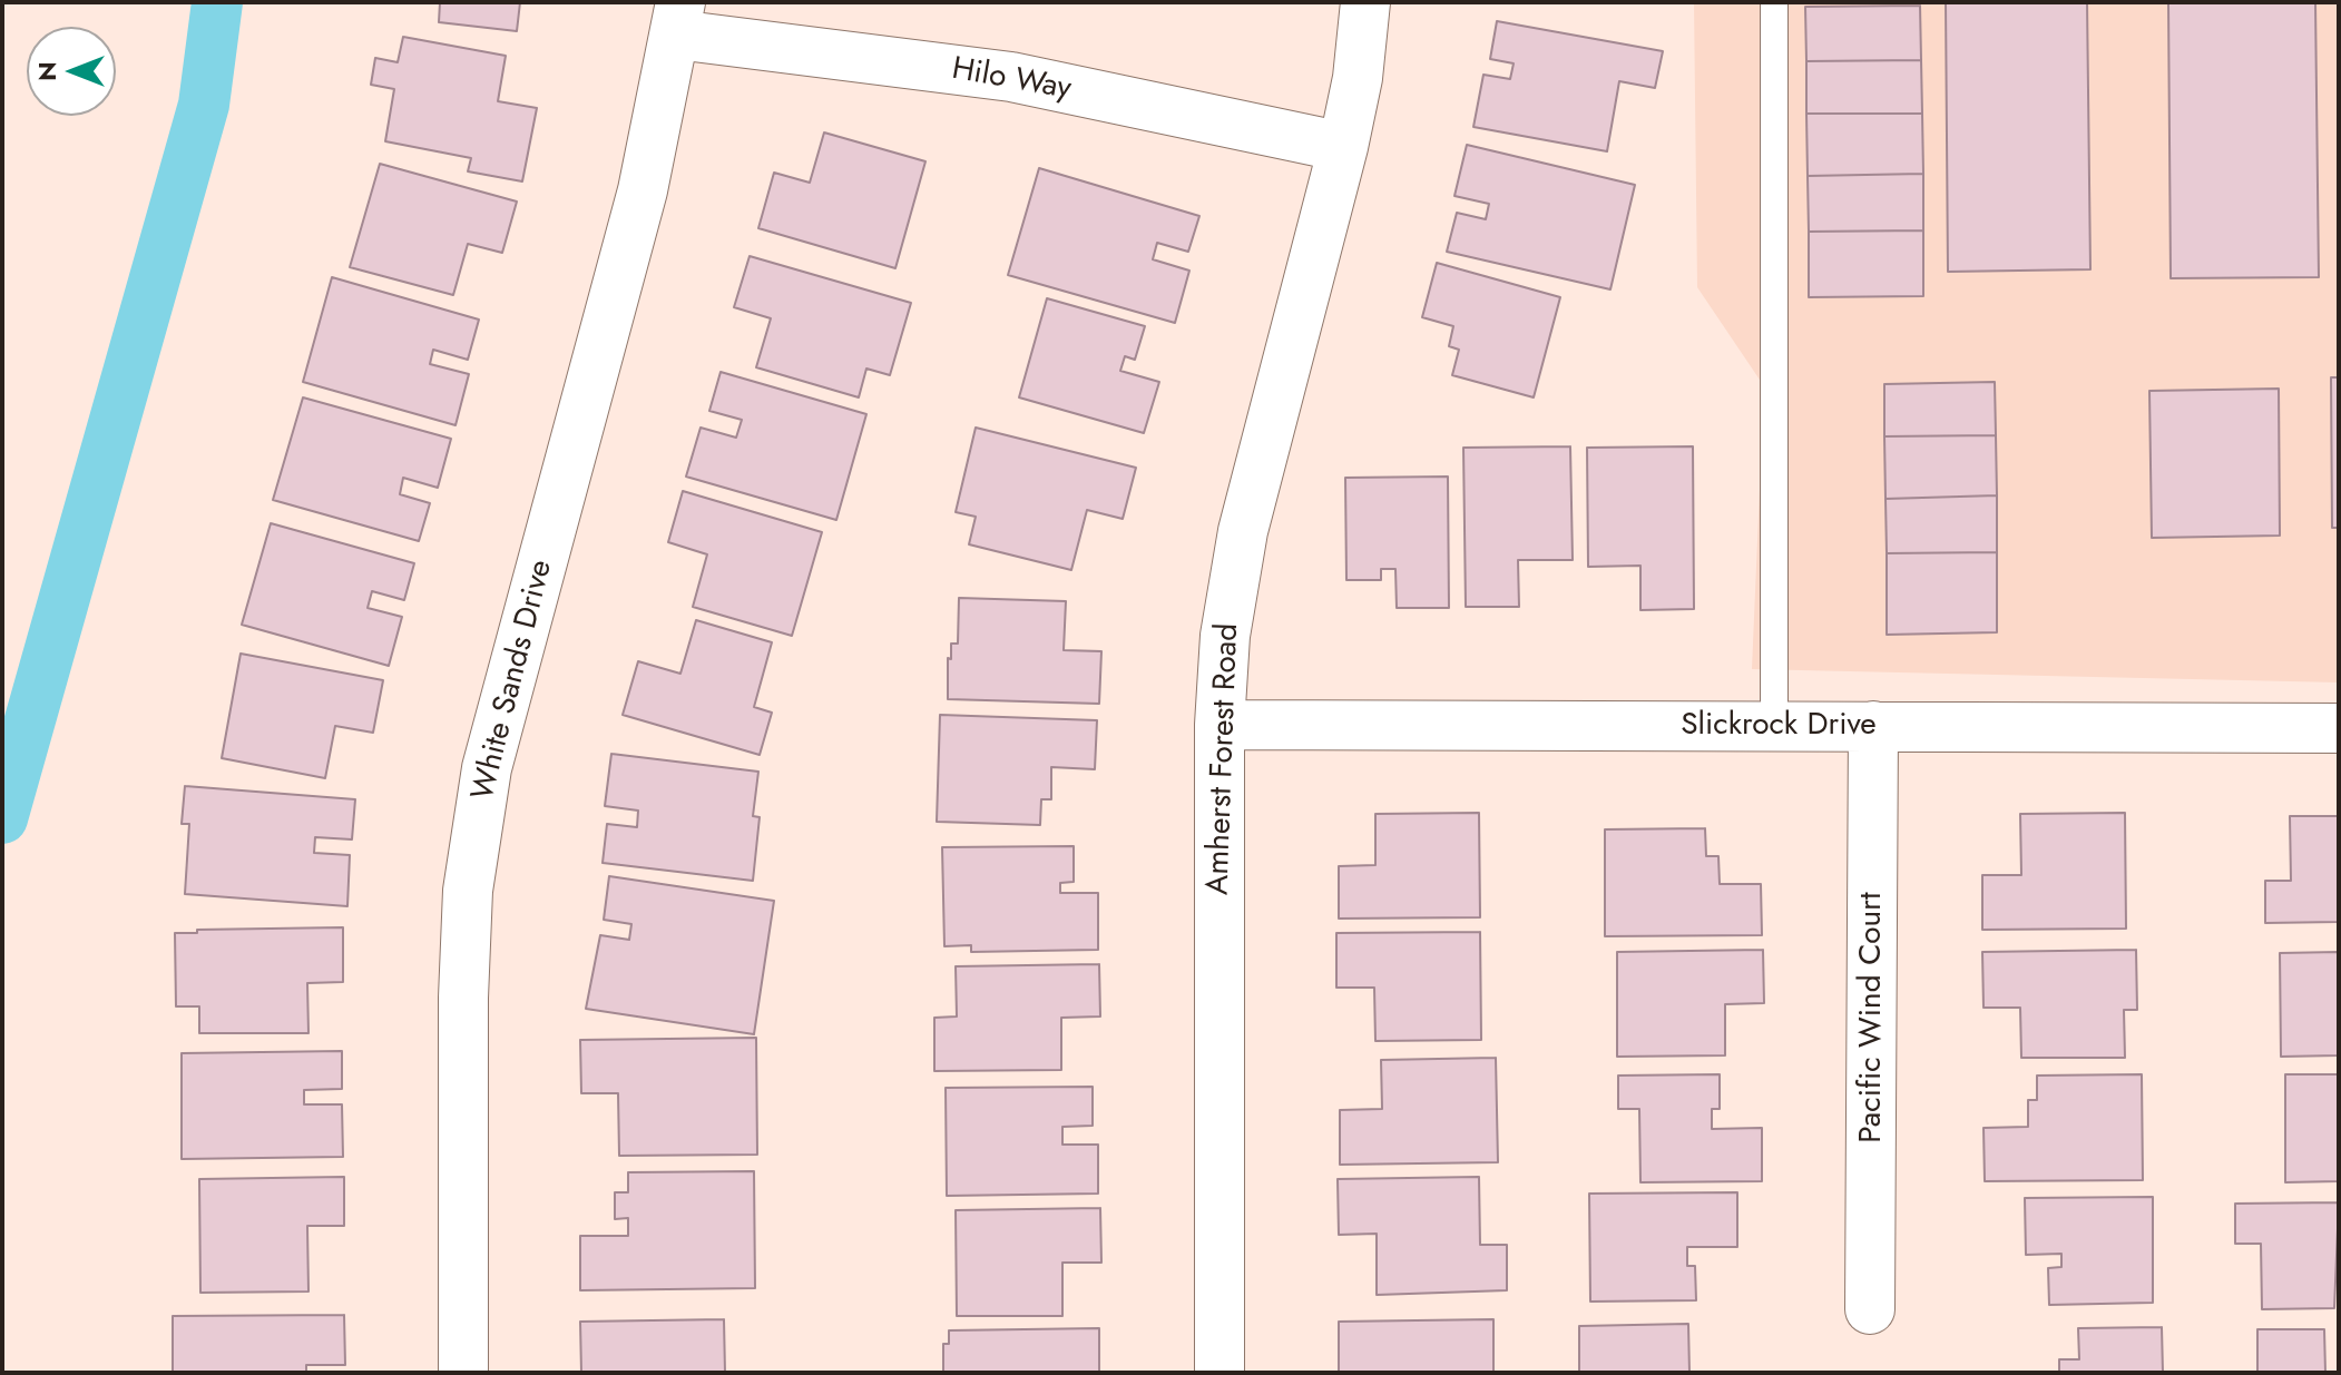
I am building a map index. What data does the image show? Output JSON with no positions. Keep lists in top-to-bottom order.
{
  "streets": {
    "street": [
      "Hilo Way",
      "White Sands Drive",
      "Slickrock Drive",
      "Amherst Forest Road",
      "Pacific Wind Court"
    ]
  },
  "crossings": [
    ["Hilo Way", "White Sands Drive"],
    ["Hilo Way", "Amherst Forest Road"],
    ["Slickrock Drive", "Amherst Forest Road"],
    ["Slickrock Drive", "Pacific Wind Court"]
  ],
  "north": "left"
}
